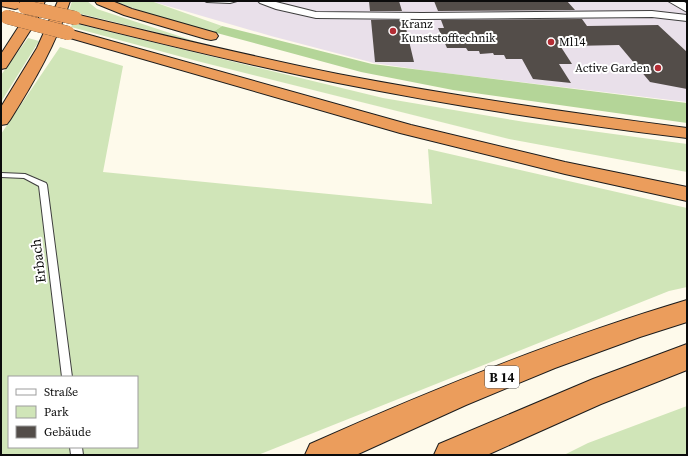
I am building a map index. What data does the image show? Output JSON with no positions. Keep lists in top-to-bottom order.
{
  "streets": {
    "highway": ["B 14"],
    "lane": ["Erbach"]
  },
  "places": ["Kranz Kunststofftechnik", "Ml14", "Active Garden"],
  "legend": ["Straße", "Park", "Gebäude"]
}
